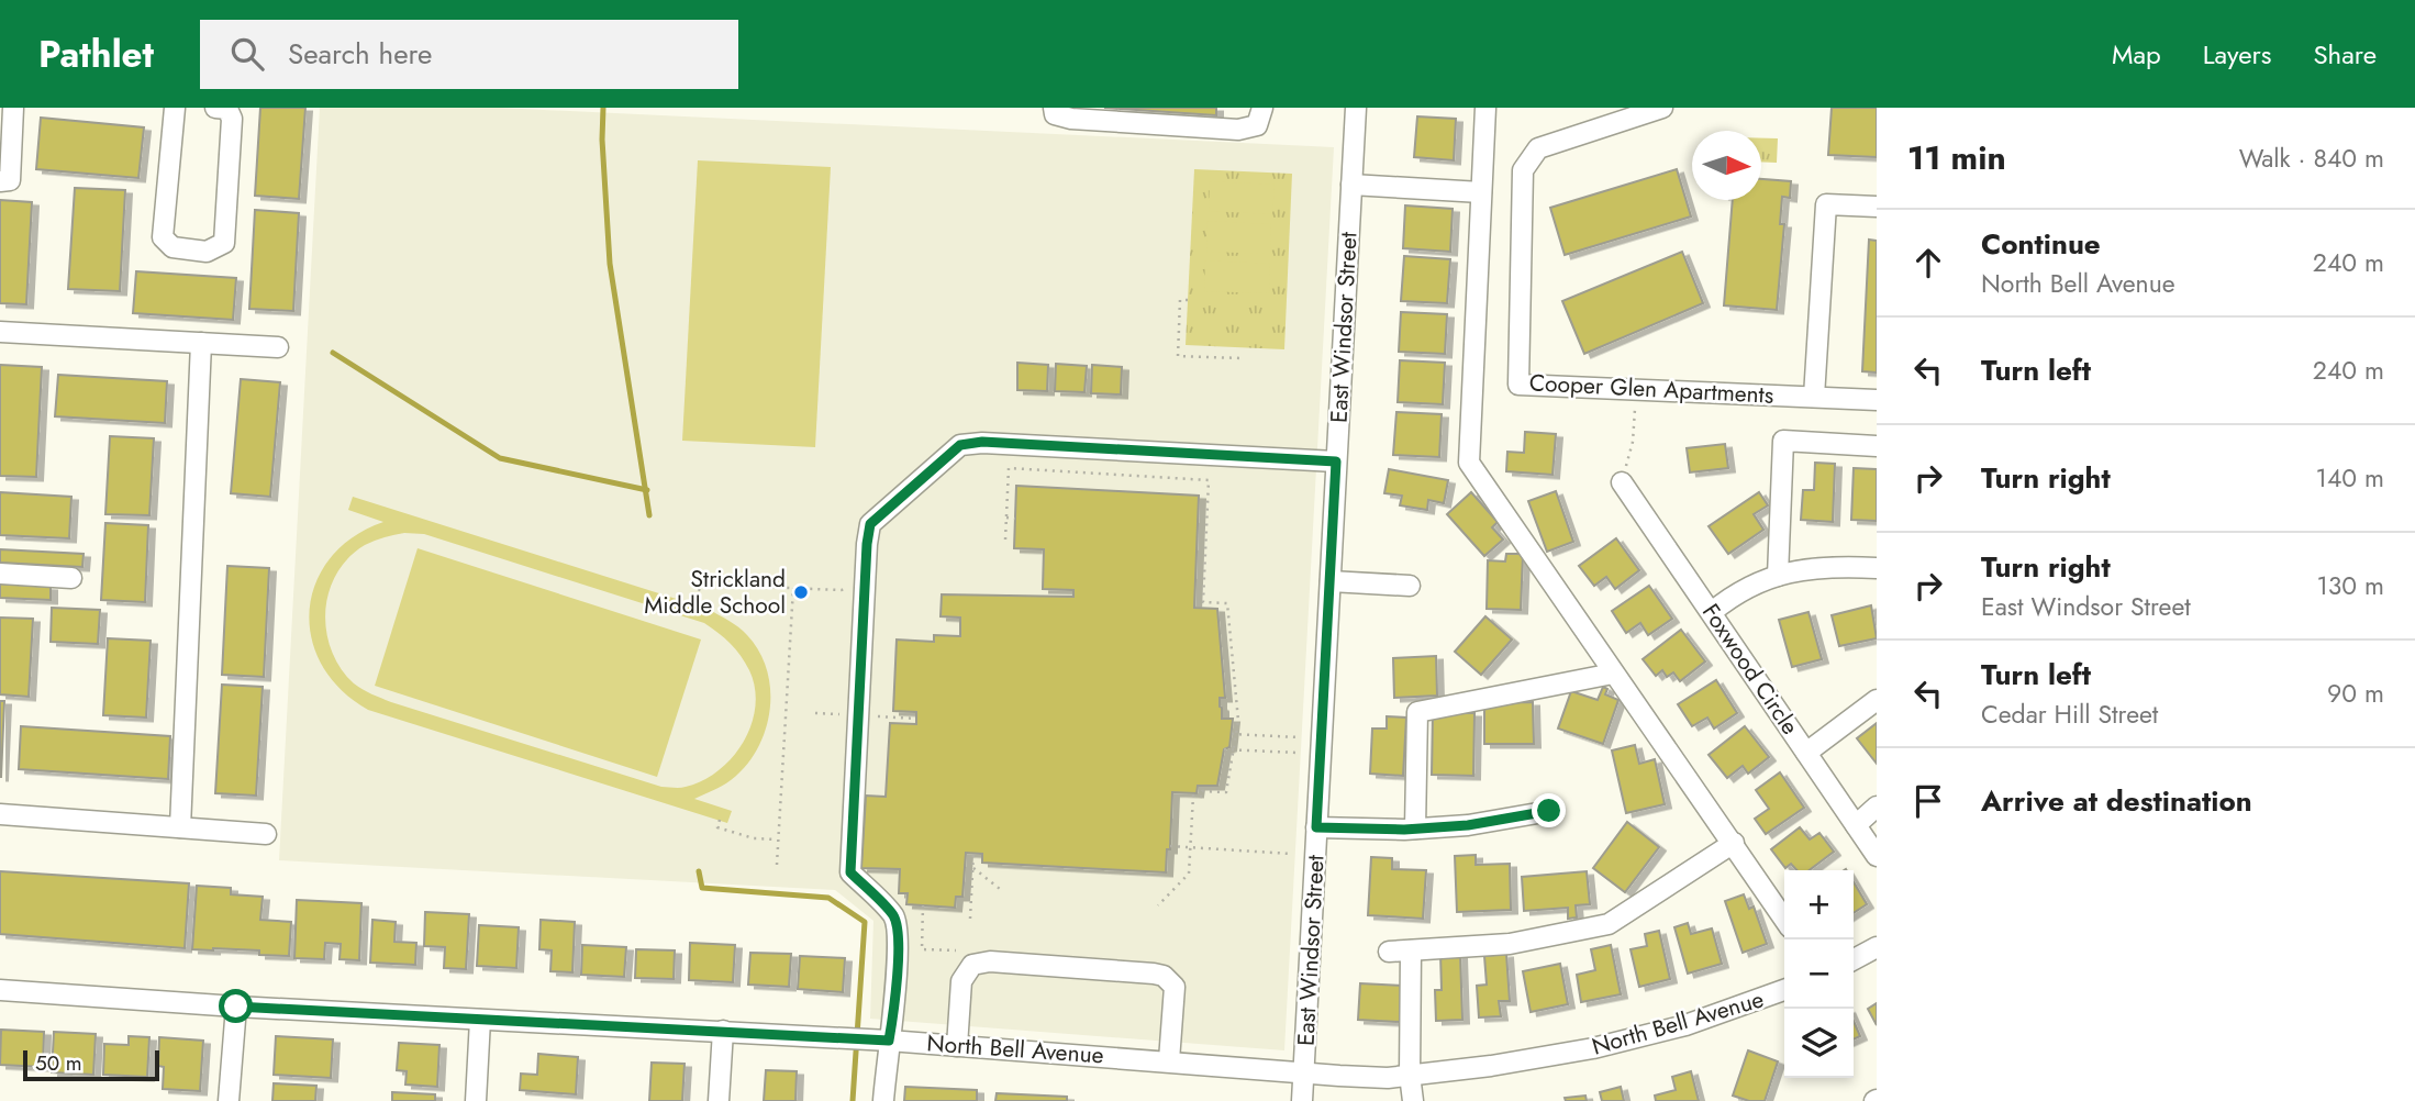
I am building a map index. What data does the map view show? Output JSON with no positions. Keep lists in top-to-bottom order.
{
  "streets": {
    "street": [
      "East Windsor Street",
      "Cooper Glen Apartments",
      "Foxwood Circle",
      "North Bell Avenue"
    ]
  },
  "crossings": [
    ["East Windsor Street", "North Bell Avenue"]
  ],
  "places": ["Strickland Middle School"],
  "scale_bar": "50 m",
  "north": "right",
  "page": {
    "header": "Pathlet",
    "search": "Search here",
    "nav": ["Map", "Layers", "Share"],
    "heading": ["11 min", "Walk · 840 m"],
    "list": [
      ["Continue", "North Bell Avenue", "240 m"],
      ["Turn left", "240 m"],
      ["Turn right", "140 m"],
      ["Turn right", "East Windsor Street", "130 m"],
      ["Turn left", "Cedar Hill Street", "90 m"],
      "Arrive at destination"
    ],
    "map_buttons": ["+", "−"],
    "scale": "50 m"
  }
}
